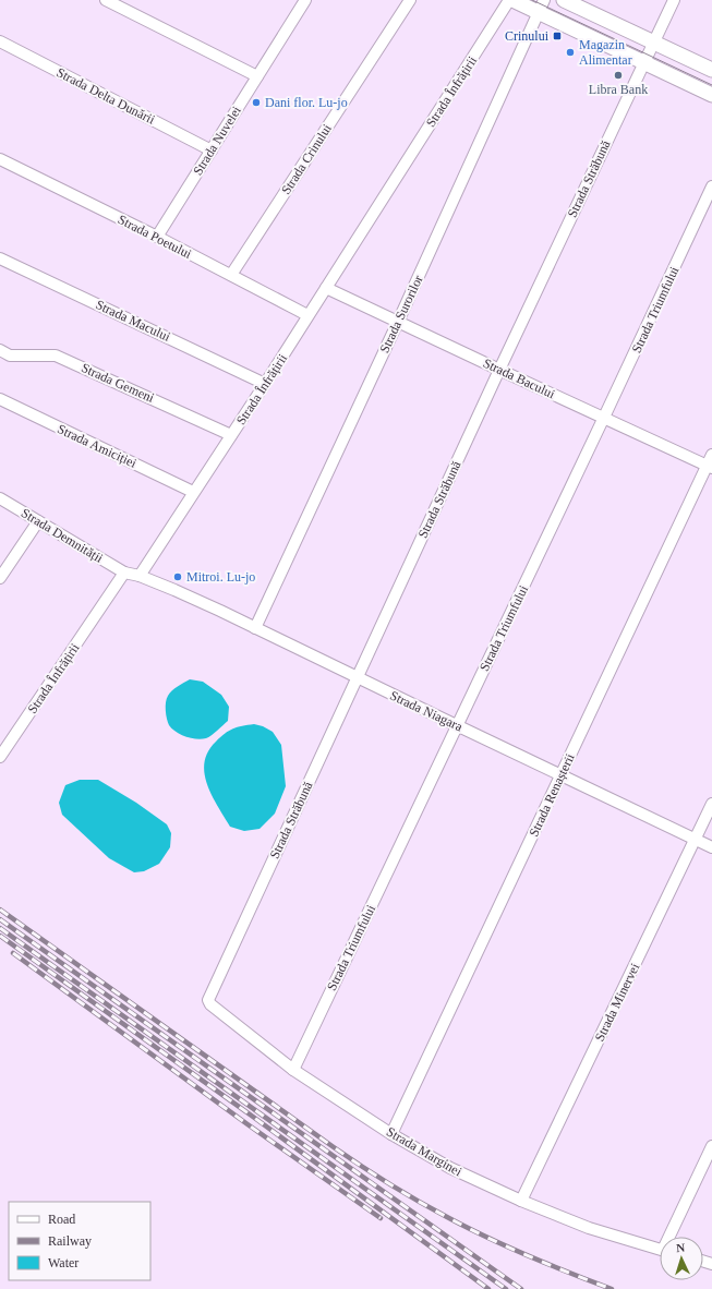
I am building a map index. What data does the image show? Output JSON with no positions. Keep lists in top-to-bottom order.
{
  "streets": {
    "street": [
      "Strada Înfrățirii",
      "Strada Delta Dunării",
      "Strada Nuvelei",
      "Strada Crinului",
      "Strada Străbună",
      "Strada Poetului",
      "Strada Triumfului",
      "Strada Surorilor",
      "Strada Macului",
      "Strada Bacului",
      "Strada Gemeni",
      "Strada Amiciției",
      "Strada Demnității",
      "Strada Niagara",
      "Strada Renașterii",
      "Strada Minervei",
      "Strada Marginei"
    ]
  },
  "crossings": [
    ["Strada Înfrățirii", "Strada Poetului"],
    ["Strada Înfrățirii", "Strada Macului"],
    ["Strada Înfrățirii", "Strada Bacului"],
    ["Strada Înfrățirii", "Strada Gemeni"],
    ["Strada Înfrățirii", "Strada Amiciției"],
    ["Strada Înfrățirii", "Strada Demnității"],
    ["Strada Înfrățirii", "Strada Niagara"],
    ["Strada Delta Dunării", "Strada Nuvelei"],
    ["Strada Nuvelei", "Strada Poetului"],
    ["Strada Crinului", "Strada Poetului"],
    ["Strada Străbună", "Strada Bacului"],
    ["Strada Străbună", "Strada Niagara"],
    ["Strada Străbună", "Strada Marginei"],
    ["Strada Triumfului", "Strada Bacului"],
    ["Strada Triumfului", "Strada Niagara"],
    ["Strada Triumfului", "Strada Marginei"],
    ["Strada Surorilor", "Strada Bacului"],
    ["Strada Surorilor", "Strada Niagara"],
    ["Strada Bacului", "Strada Renașterii"],
    ["Strada Niagara", "Strada Renașterii"],
    ["Strada Niagara", "Strada Minervei"],
    ["Strada Renașterii", "Strada Marginei"],
    ["Strada Minervei", "Strada Marginei"]
  ],
  "places": {
    "transit": ["Crinului"],
    "other": [
      "Magazin Alimentar",
      "Libra Bank",
      "Dani flor. Lu-jo",
      "Mitroi. Lu-jo"
    ]
  },
  "legend": ["Road", "Railway", "Water"],
  "north": "top"
}
